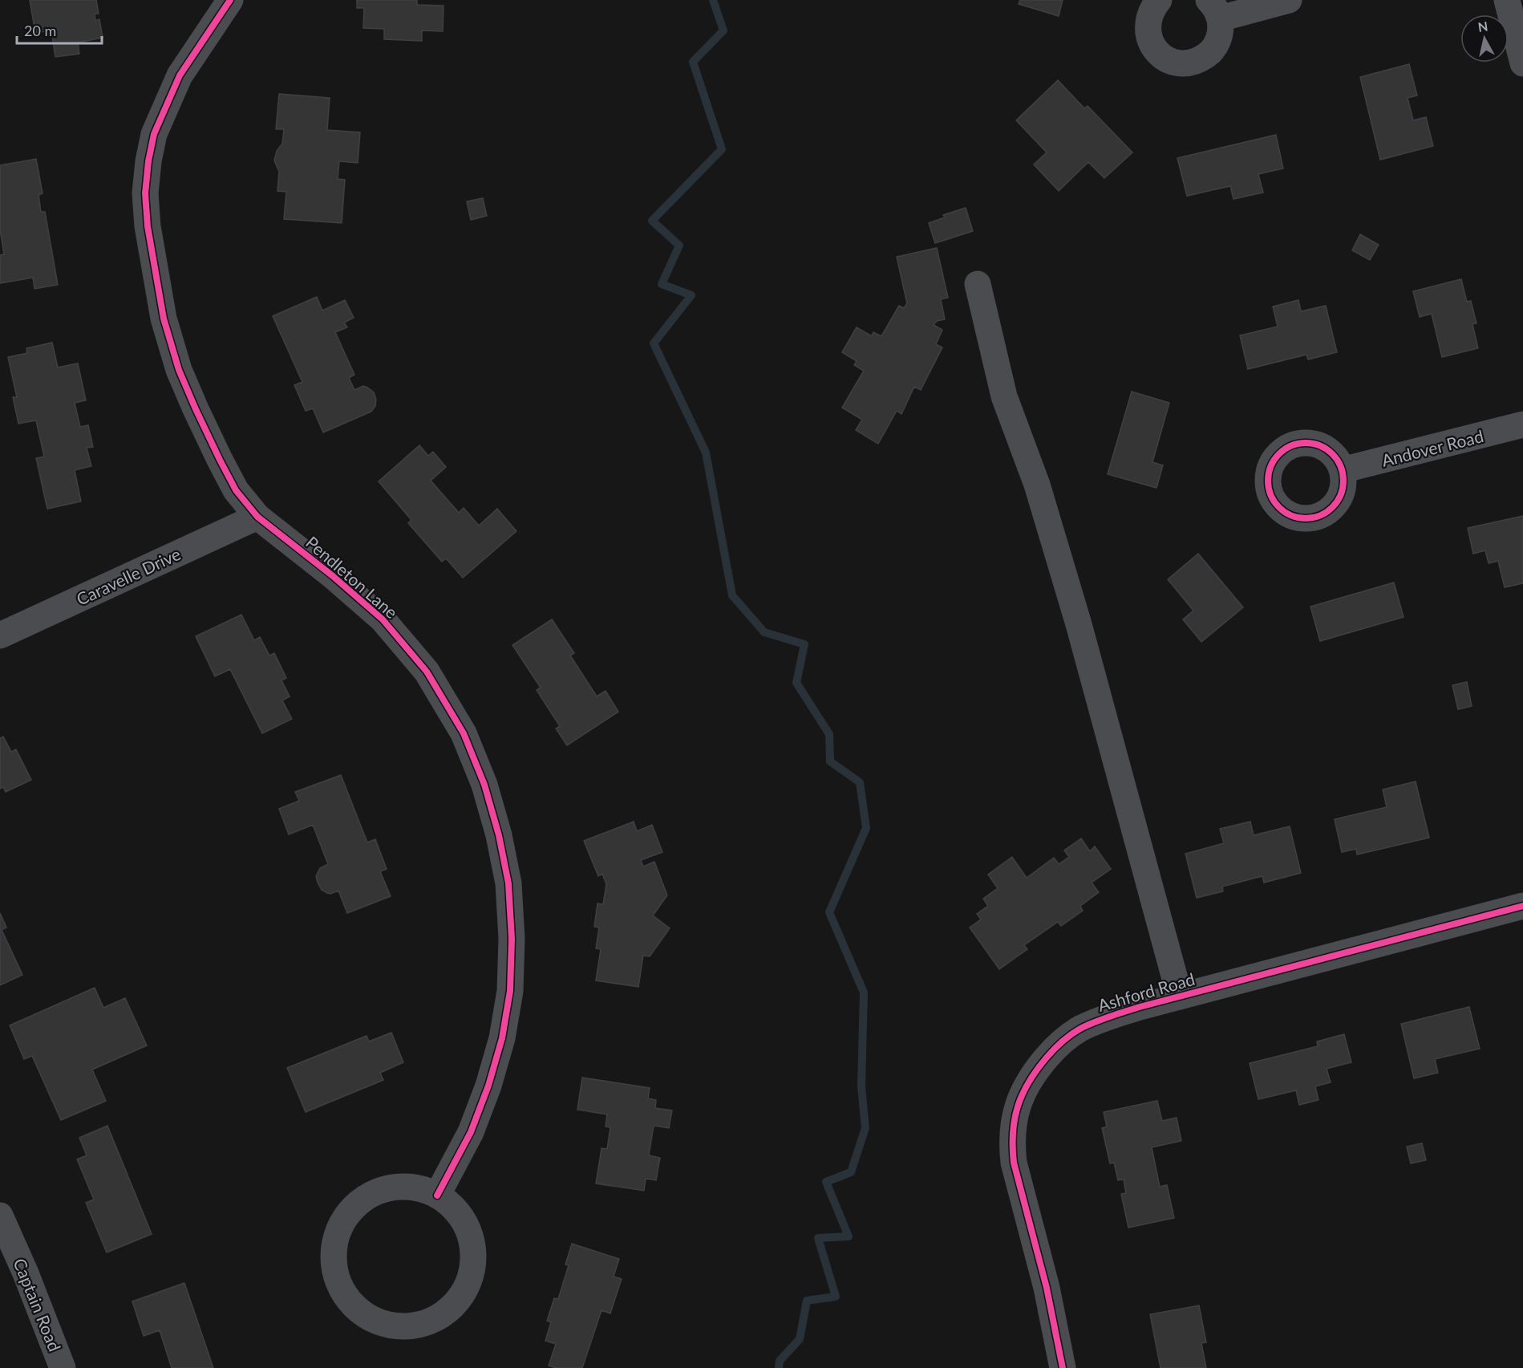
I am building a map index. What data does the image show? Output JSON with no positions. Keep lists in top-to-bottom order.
{
  "streets": {
    "street": [
      "Andover Road",
      "Caravelle Drive",
      "Pendleton Lane",
      "Ashford Road",
      "Captain Road"
    ]
  },
  "crossings": [
    ["Caravelle Drive", "Pendleton Lane"]
  ],
  "scale_bar": "20 m",
  "north": "top"
}
